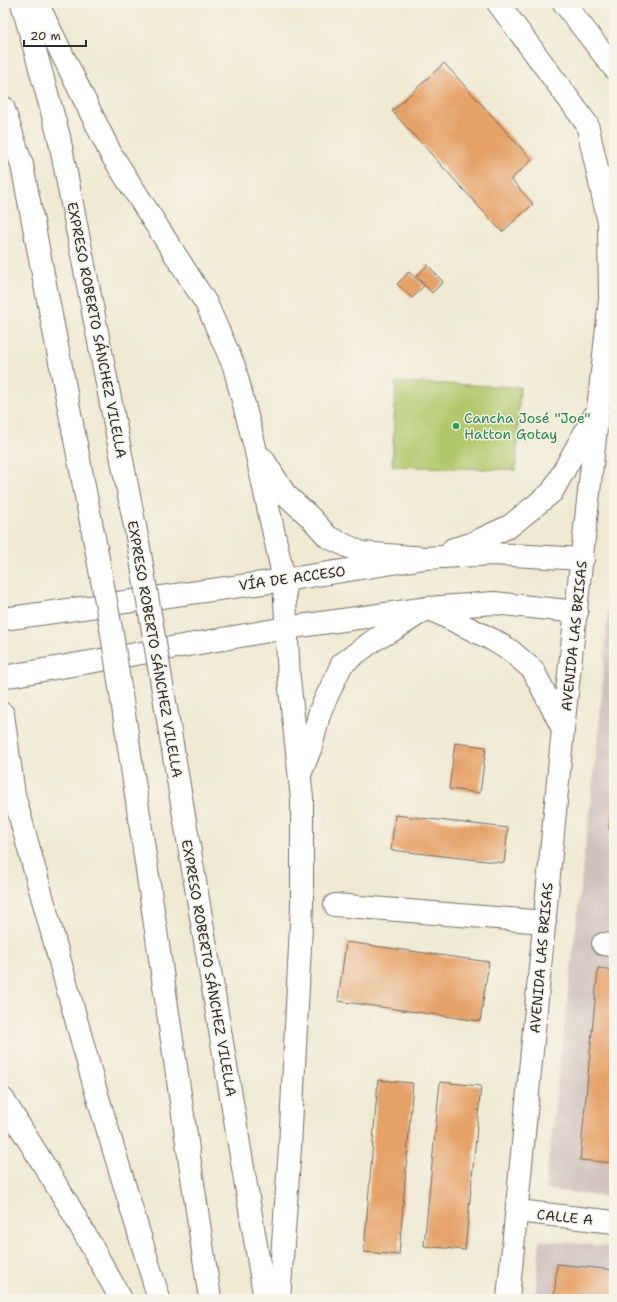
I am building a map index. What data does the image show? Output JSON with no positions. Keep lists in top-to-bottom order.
{
  "streets": {
    "main road": [
      "EXPRESO ROBERTO SÁNCHEZ VILELLA",
      "VÍA DE ACCESO",
      "AVENIDA LAS BRISAS",
      "CALLE A"
    ]
  },
  "crossings": [
    ["VÍA DE ACCESO", "AVENIDA LAS BRISAS"],
    ["AVENIDA LAS BRISAS", "CALLE A"]
  ],
  "places": ["Cancha José \"Joe\" Hatton Gotay"],
  "scale_bar": "20 m"
}
